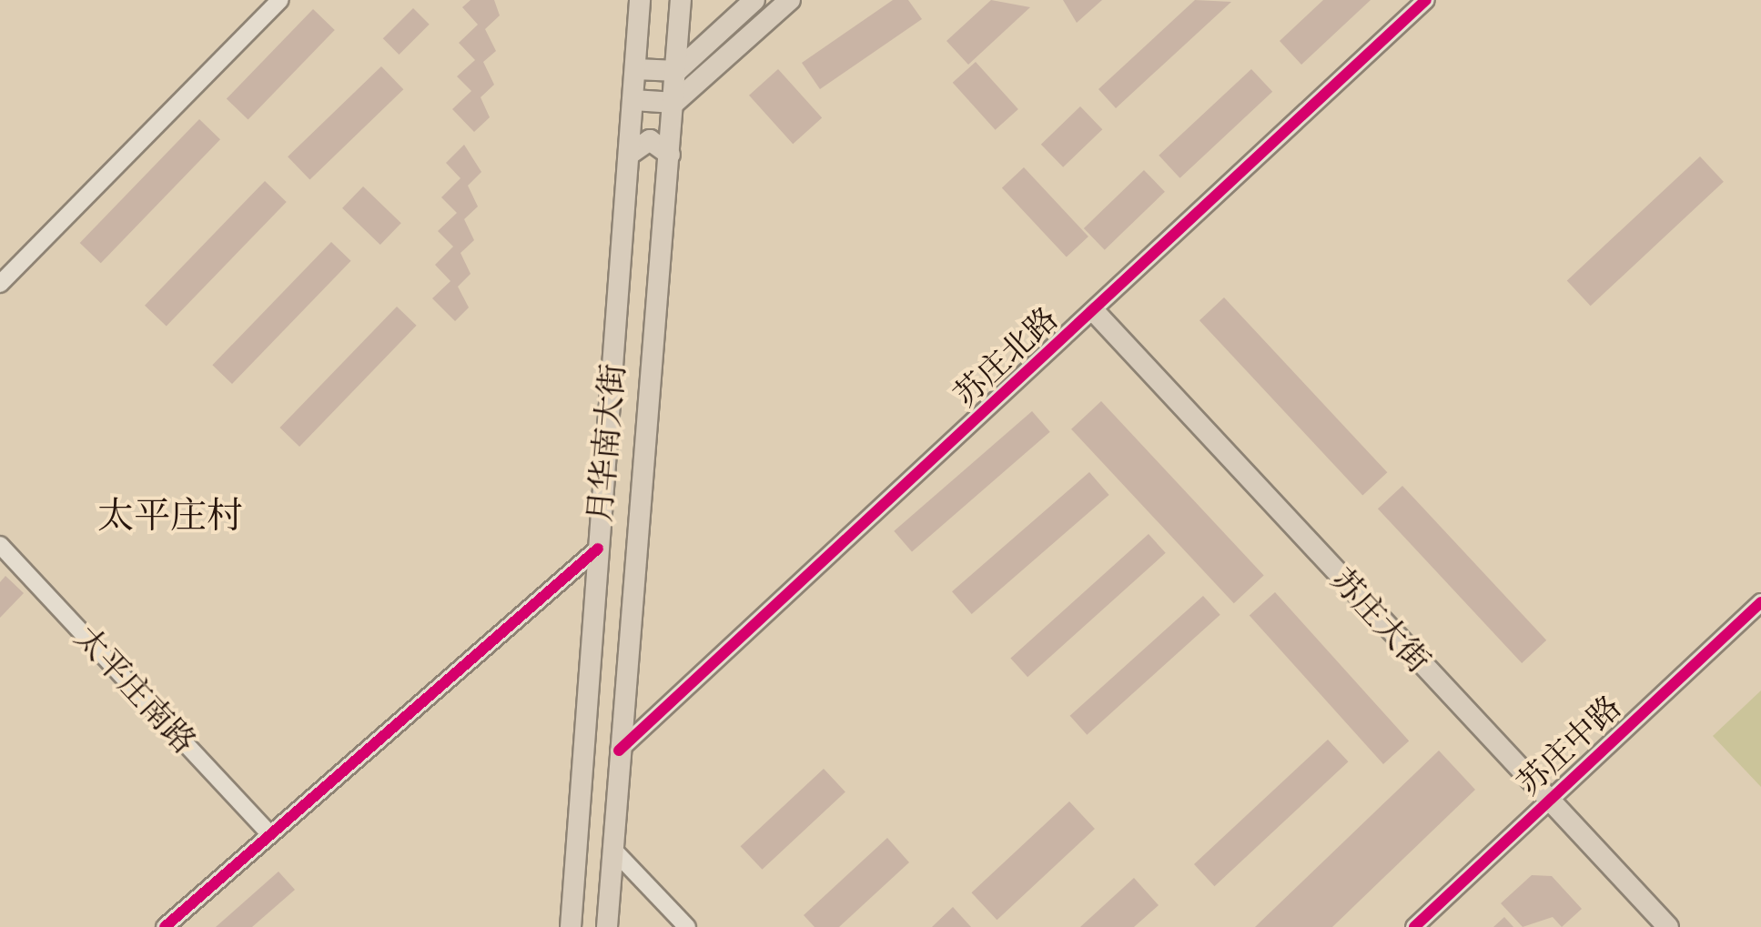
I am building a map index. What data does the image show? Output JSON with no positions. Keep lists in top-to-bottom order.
{
  "streets": {
    "main road": ["月华南大街", "苏庄大街"],
    "street": ["苏庄北路", "太平庄南路", "苏庄中路"]
  },
  "crossings": [
    ["苏庄北路", "月华南大街"],
    ["苏庄北路", "苏庄大街"],
    ["苏庄大街", "苏庄中路"]
  ],
  "districts": ["太平庄村"]
}
